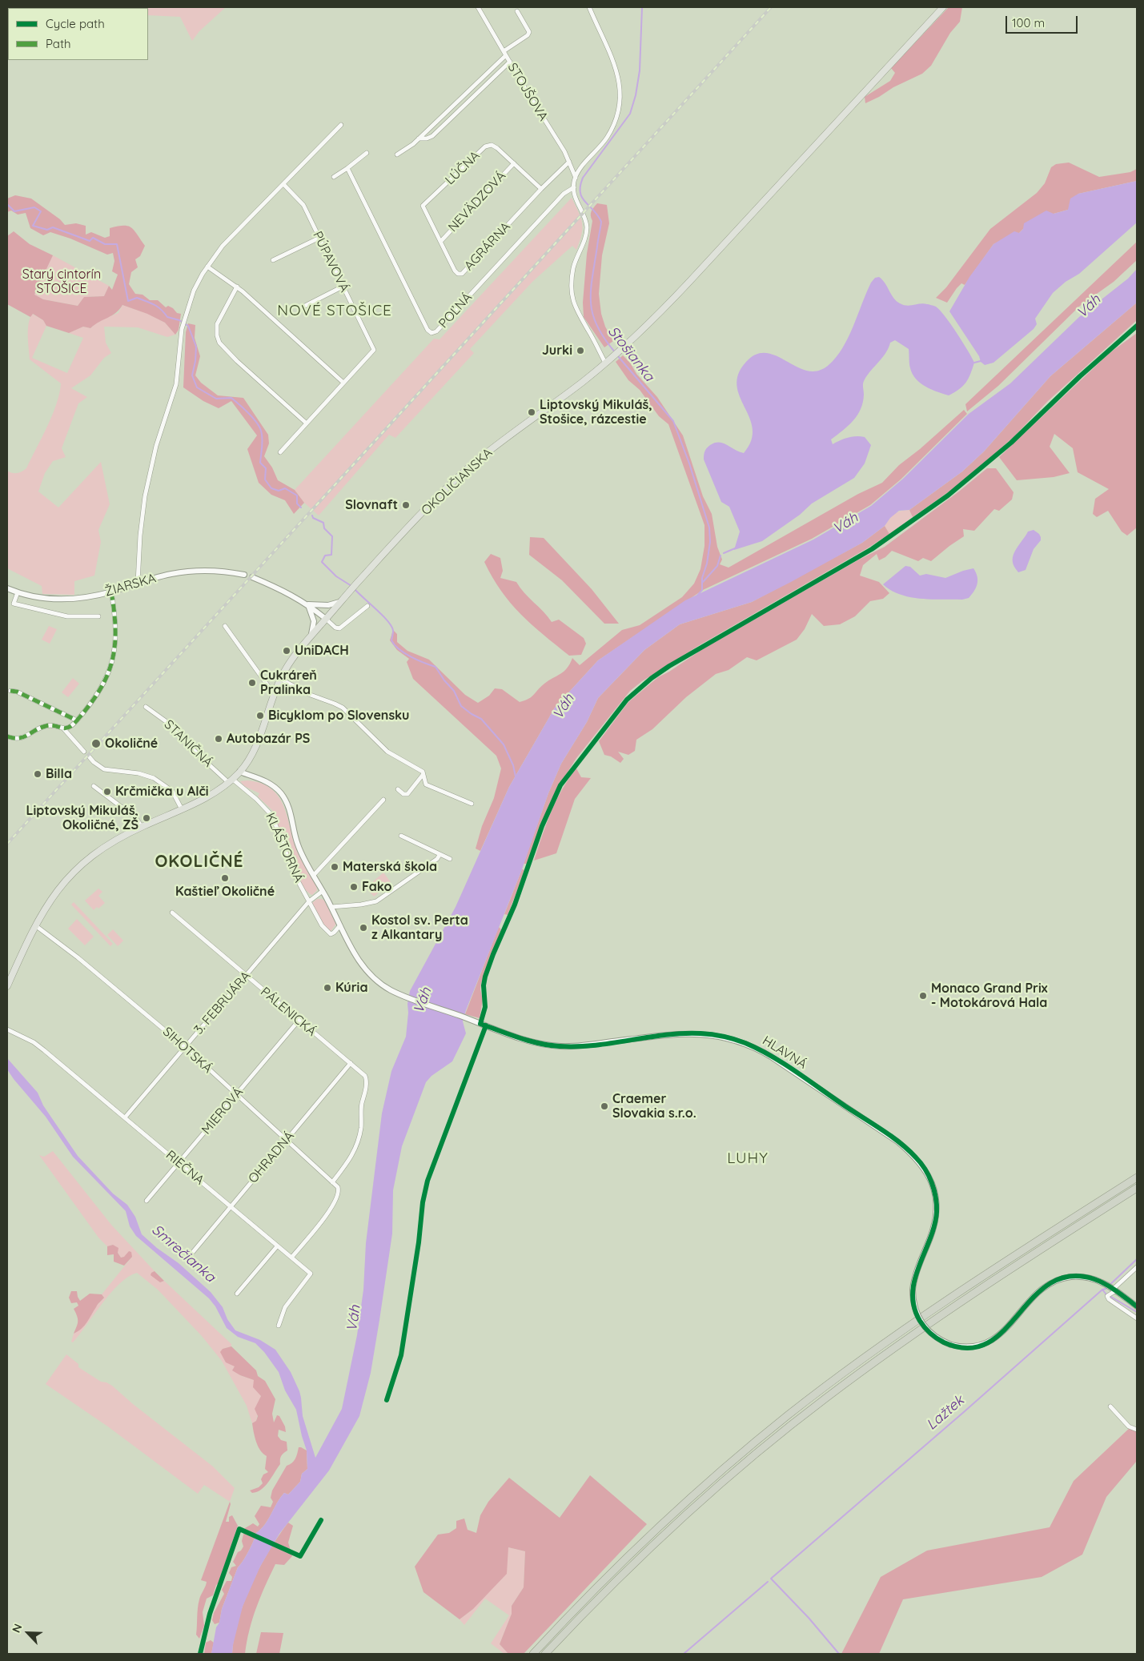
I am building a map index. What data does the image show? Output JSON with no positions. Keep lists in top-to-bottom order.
{
  "streets": {
    "main road": ["OKOLIČIANSKA"],
    "street": [
      "STOJŠOVA",
      "LÚČNA",
      "NEVÄDZOVÁ",
      "AGRÁRNA",
      "PÚPAVOVÁ",
      "POĽNÁ",
      "ŽIARSKA",
      "STANIČNÁ",
      "KLÁŠTORNÁ",
      "3. FEBRUÁRA",
      "PÁLENICKÁ",
      "SIHOTSKÁ",
      "HLAVNÁ",
      "MIEROVÁ",
      "OHRADNÁ",
      "RIEČNA"
    ]
  },
  "crossings": [
    ["STOJŠOVA", "AGRÁRNA"],
    ["LÚČNA", "NEVÄDZOVÁ"],
    ["LÚČNA", "AGRÁRNA"],
    ["NEVÄDZOVÁ", "AGRÁRNA"],
    ["OKOLIČIANSKA", "STANIČNÁ"],
    ["OKOLIČIANSKA", "KLÁŠTORNÁ"],
    ["OKOLIČIANSKA", "SIHOTSKÁ"],
    ["STANIČNÁ", "KLÁŠTORNÁ"],
    ["KLÁŠTORNÁ", "3. FEBRUÁRA"],
    ["KLÁŠTORNÁ", "HLAVNÁ"],
    ["3. FEBRUÁRA", "PÁLENICKÁ"],
    ["3. FEBRUÁRA", "SIHOTSKÁ"],
    ["3. FEBRUÁRA", "RIEČNA"],
    ["PÁLENICKÁ", "SIHOTSKÁ"],
    ["PÁLENICKÁ", "MIEROVÁ"],
    ["PÁLENICKÁ", "OHRADNÁ"],
    ["SIHOTSKÁ", "MIEROVÁ"],
    ["SIHOTSKÁ", "OHRADNÁ"],
    ["MIEROVÁ", "RIEČNA"],
    ["OHRADNÁ", "RIEČNA"]
  ],
  "districts": ["NOVÉ STOŠICE", "OKOLIČNÉ", "LUHY"],
  "water": [
    "Váh",
    "Stošianka",
    "Smrečianka",
    "Lažtek"
  ],
  "parks": ["Starý cintorín STOŠICE"],
  "places": [
    "Jurki",
    "Liptovský Mikuláš, Stošice, rázcestie",
    "Slovnaft",
    "UniDACH",
    "Cukráreň Pralinka",
    "Bicyklom po Slovensku",
    "Autobazár PS",
    "Okoličné",
    "Billa",
    "Krčmička u Alči",
    "Liptovský Mikuláš, Okoličné, ZŠ",
    "Materská škola",
    "Kaštieľ Okoličné",
    "Fako",
    "Kostol sv. Perta z Alkantary",
    "Kúria",
    "Monaco Grand Prix - Motokárová Hala",
    "Craemer Slovakia s.r.o."
  ],
  "legend": ["Cycle path", "Path"],
  "scale_bar": "100 m",
  "north": "top left"
}
